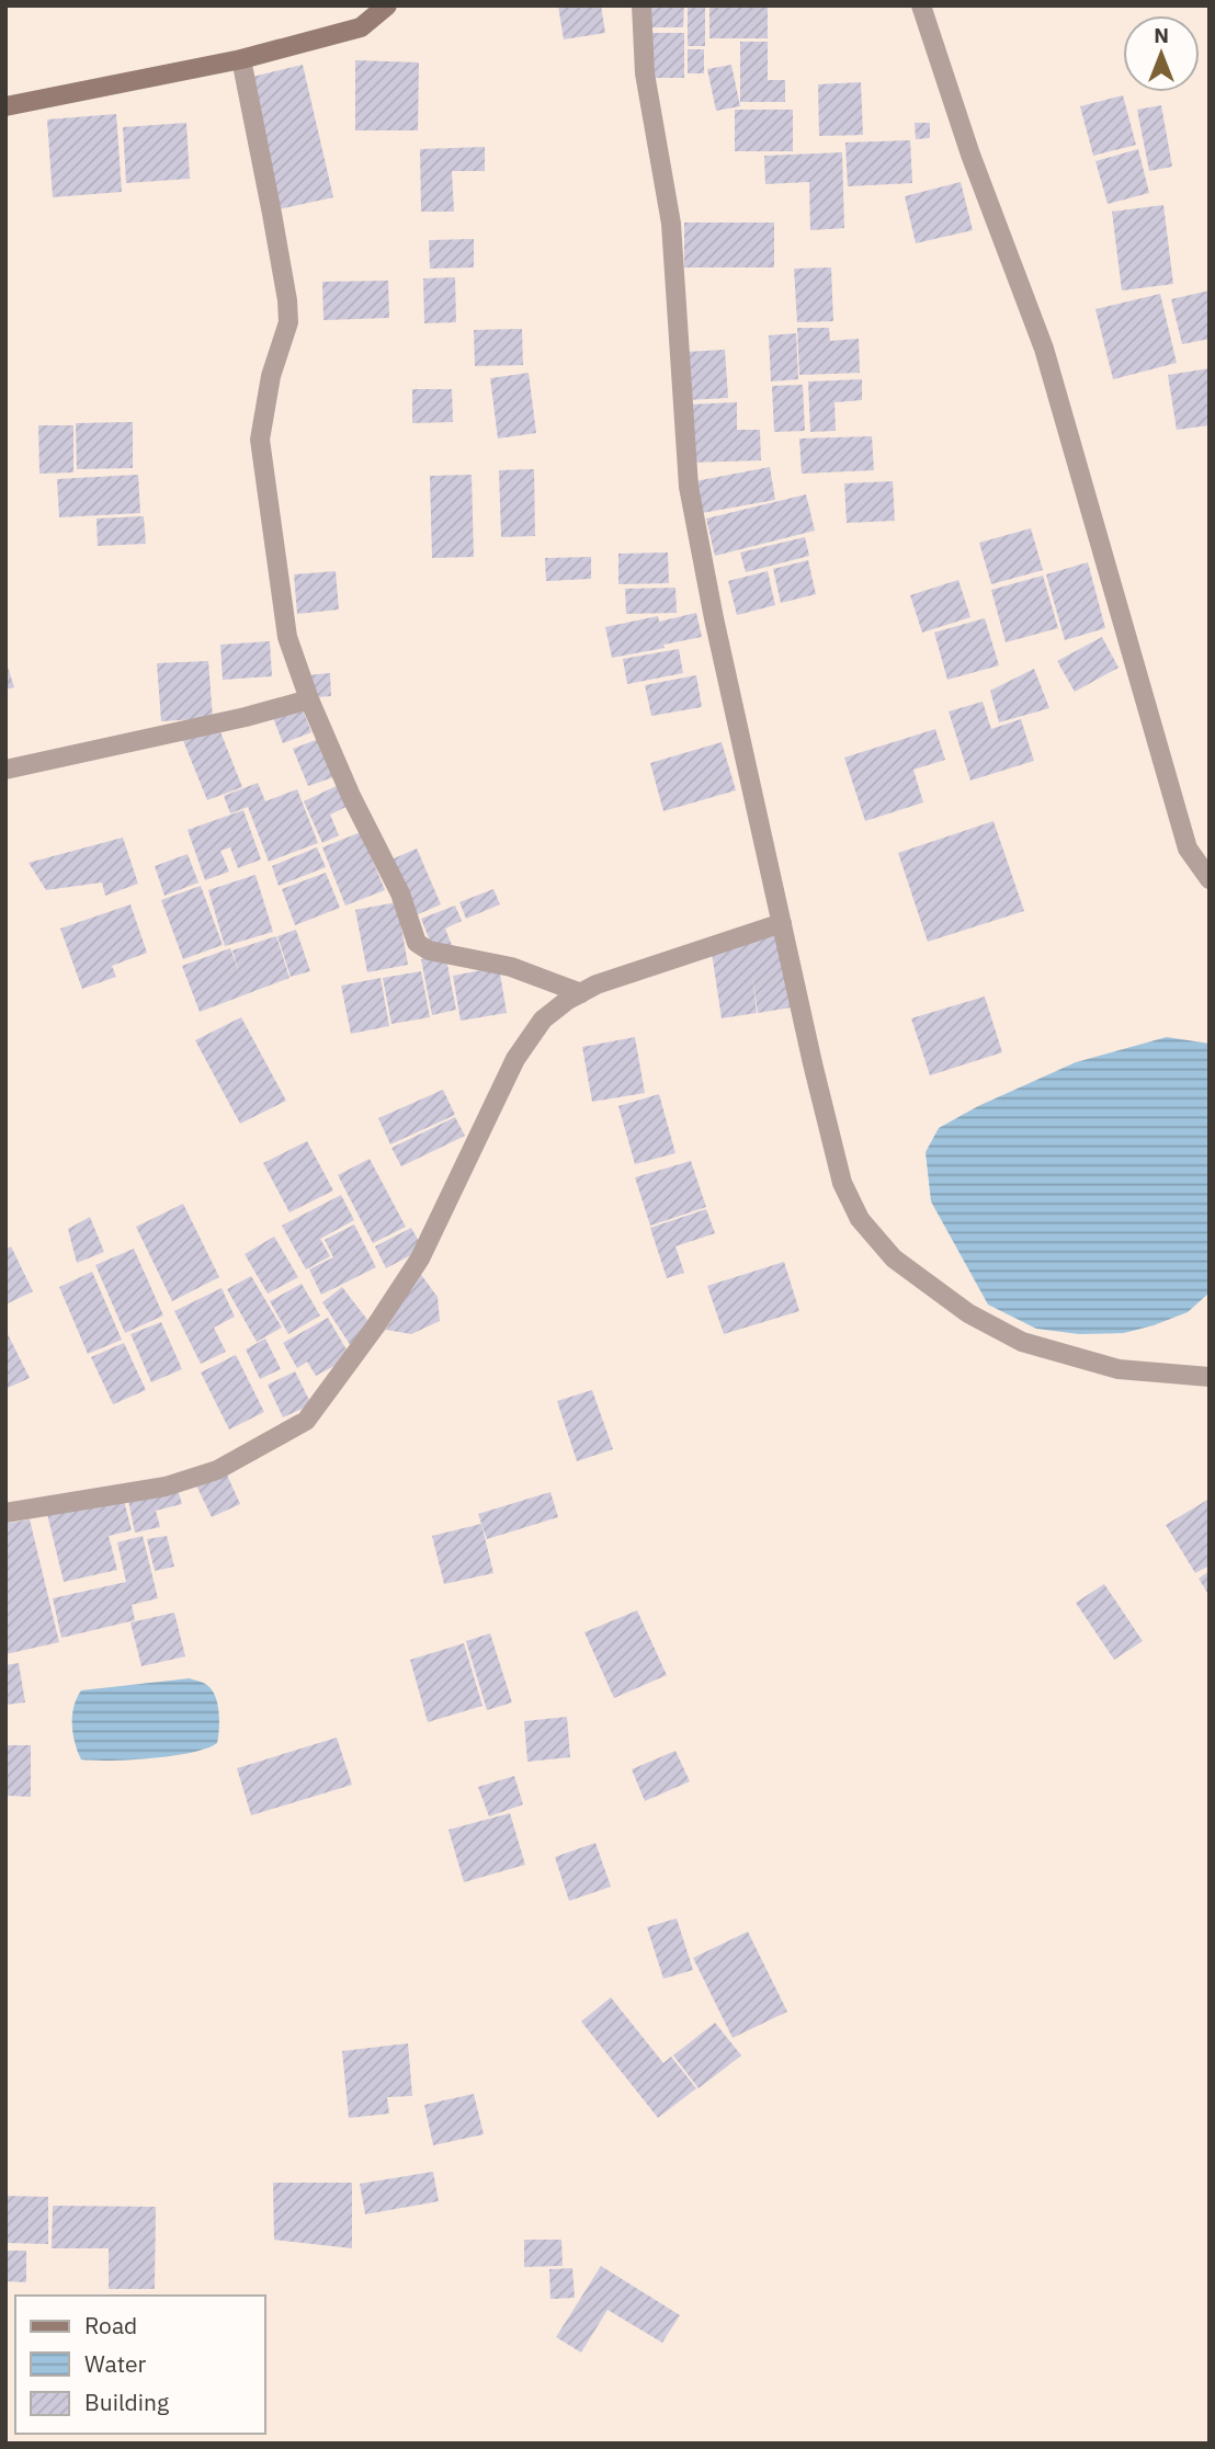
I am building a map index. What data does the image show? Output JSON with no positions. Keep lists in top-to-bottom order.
{
  "legend": ["Road", "Water", "Building"],
  "north": "top"
}
